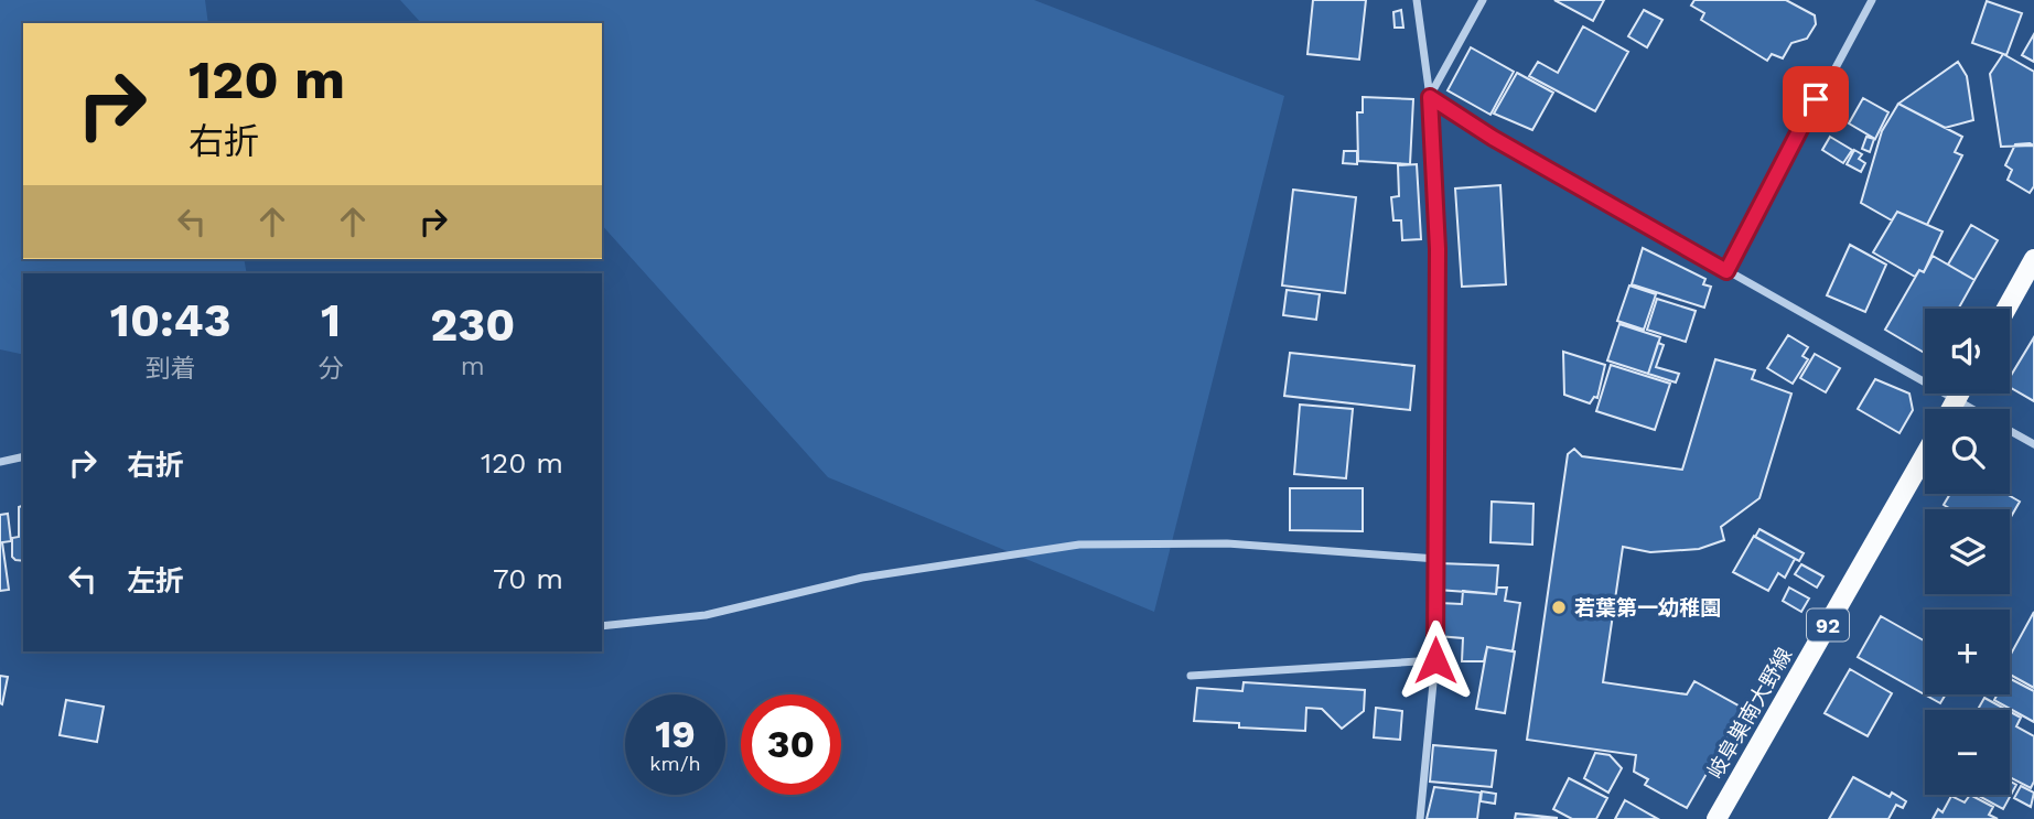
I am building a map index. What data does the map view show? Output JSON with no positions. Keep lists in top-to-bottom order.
{
  "streets": {
    "main road": ["92", "岐阜巣南大野線"]
  },
  "places": ["若葉第一幼稚園"],
  "page": {
    "turn": ["120 m", "右折"],
    "eta": [
      "10:43",
      "到着",
      "1",
      "分",
      "230",
      "m"
    ],
    "map_buttons": ["+", "−"],
    "list": [
      {
        "name": "右折",
        "value": "120 m"
      },
      {
        "name": "左折",
        "value": "70 m"
      }
    ],
    "speed": "19 km/h",
    "limit": "30"
  }
}
